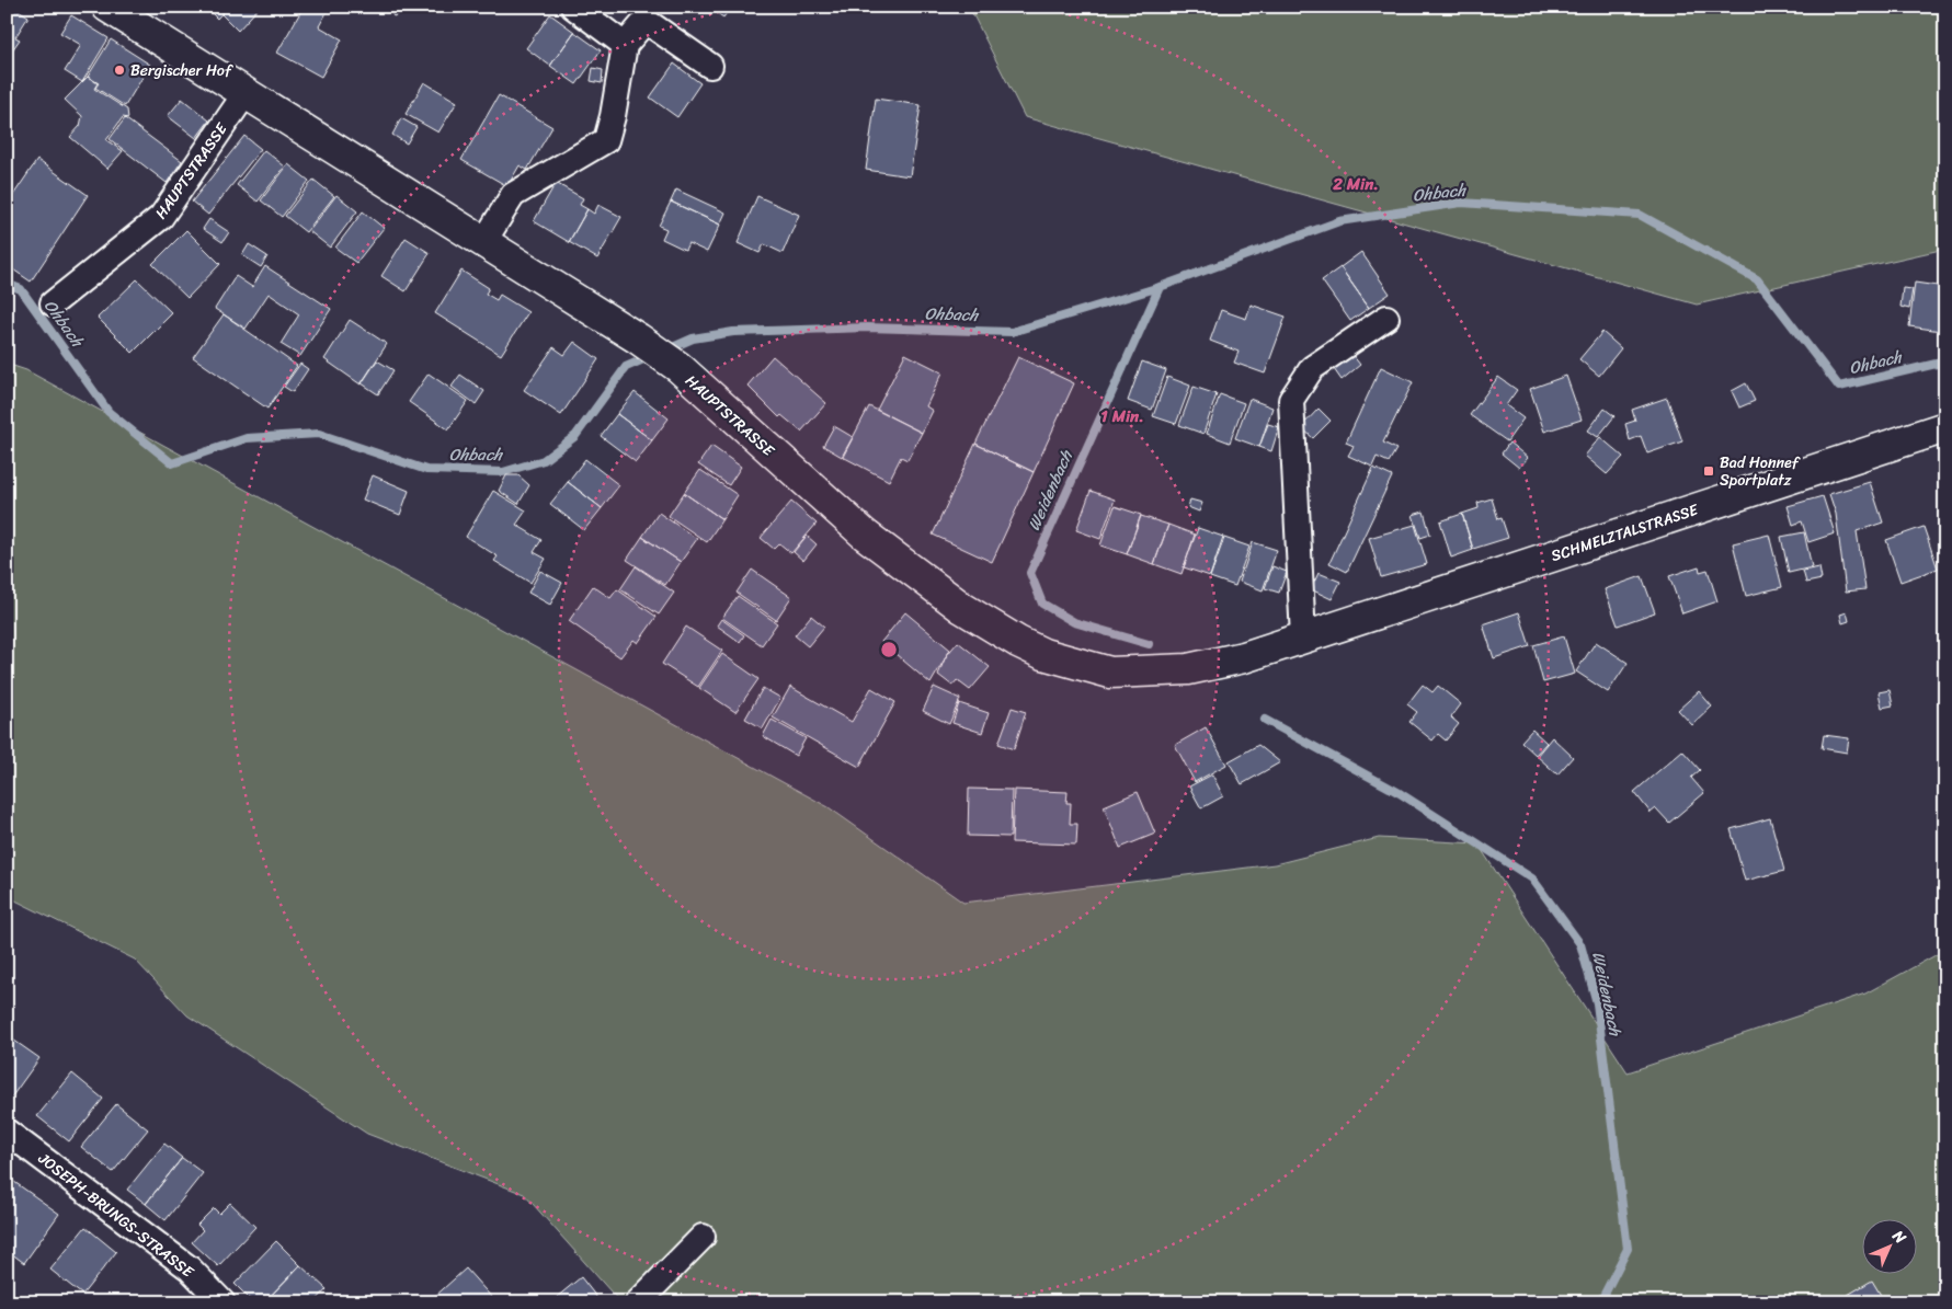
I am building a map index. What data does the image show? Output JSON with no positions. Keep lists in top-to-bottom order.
{
  "streets": {
    "main road": ["HAUPTSTRASSE", "SCHMELZTALSTRASSE"],
    "street": ["JOSEPH-BRUNGS-STRASSE"]
  },
  "crossings": [
    ["HAUPTSTRASSE", "SCHMELZTALSTRASSE"]
  ],
  "water": ["Ohbach", "Weidenbach"],
  "places": {
    "other": ["Bergischer Hof"],
    "transit": ["Bad Honnef Sportplatz"]
  },
  "north": "top right",
  "rings": ["2 Min.", "1 Min."]
}
